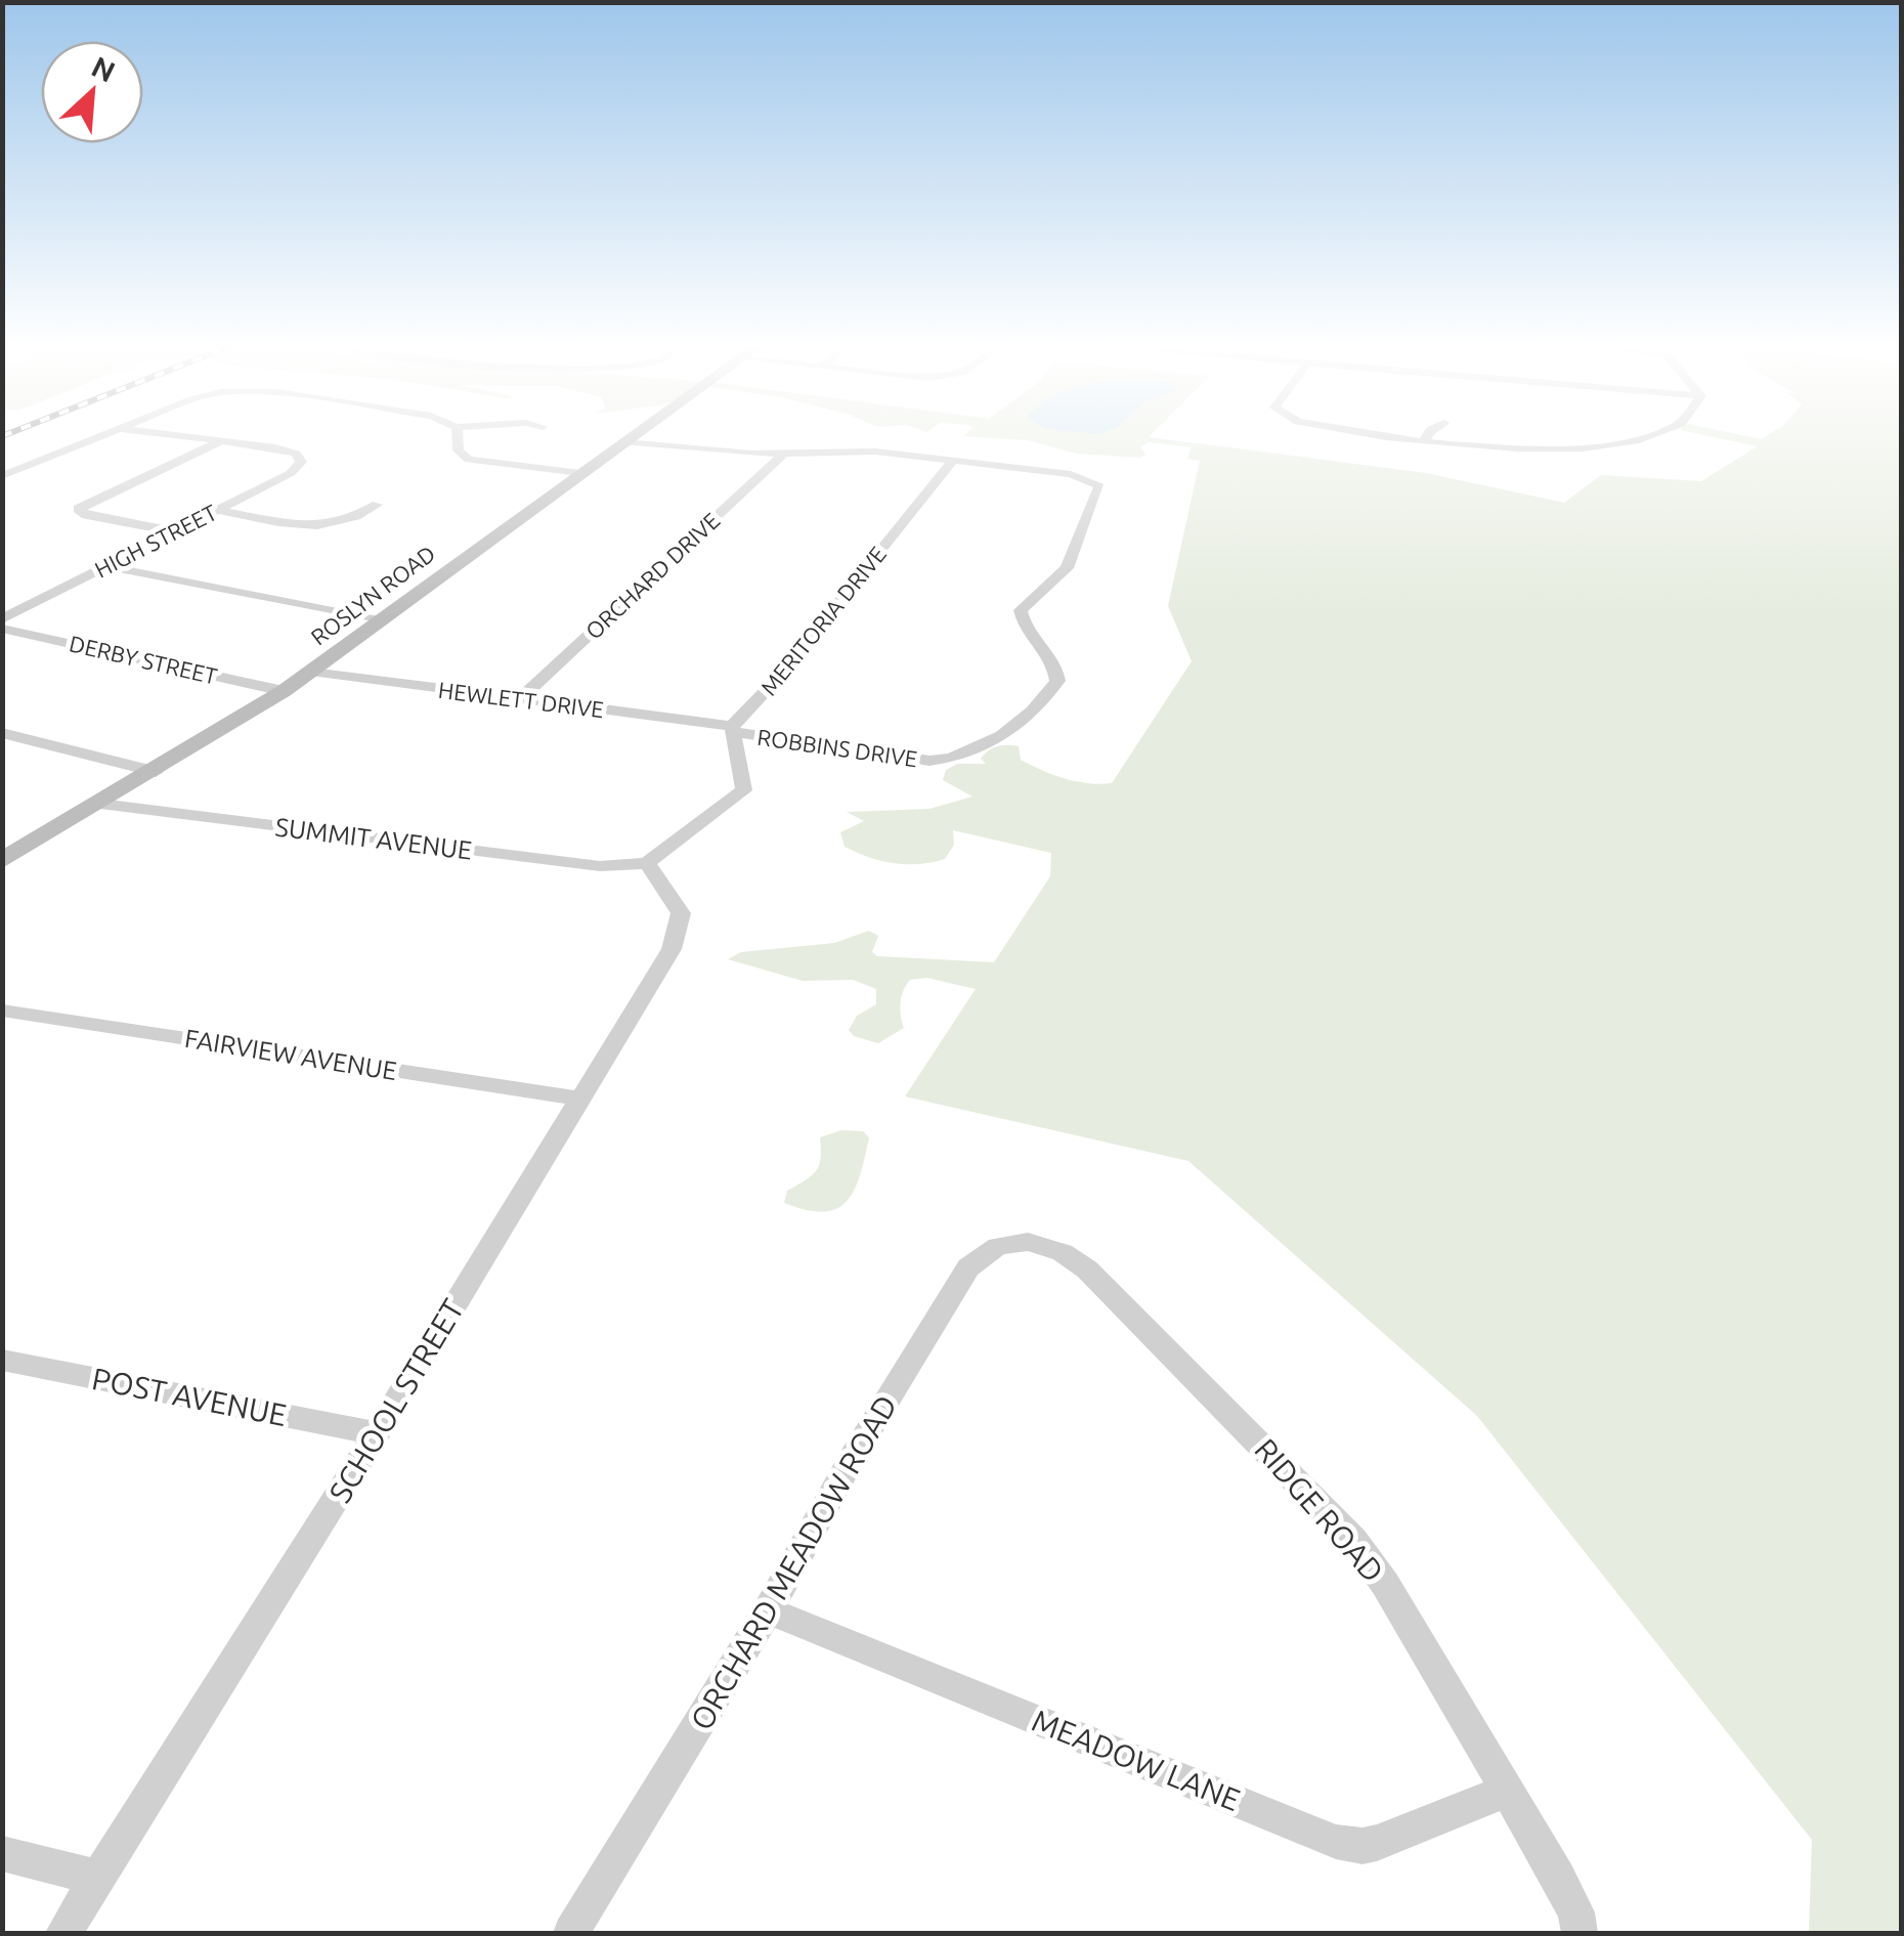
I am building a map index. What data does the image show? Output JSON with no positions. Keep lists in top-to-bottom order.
{
  "streets": {
    "main road": ["ROSLYN ROAD"],
    "street": [
      "HIGH STREET",
      "ORCHARD DRIVE",
      "MERITORIA DRIVE",
      "DERBY STREET",
      "HEWLETT DRIVE",
      "ROBBINS DRIVE",
      "SUMMIT AVENUE",
      "FAIRVIEW AVENUE",
      "POST AVENUE",
      "SCHOOL STREET",
      "RIDGE ROAD",
      "ORCHARD MEADOW ROAD",
      "MEADOW LANE"
    ]
  },
  "crossings": [
    ["ORCHARD DRIVE", "HEWLETT DRIVE"],
    ["ORCHARD DRIVE", "ROBBINS DRIVE"],
    ["ROSLYN ROAD", "DERBY STREET"],
    ["ROSLYN ROAD", "HEWLETT DRIVE"],
    ["ROSLYN ROAD", "ROBBINS DRIVE"],
    ["ROSLYN ROAD", "SUMMIT AVENUE"],
    ["MERITORIA DRIVE", "HEWLETT DRIVE"],
    ["MERITORIA DRIVE", "ROBBINS DRIVE"],
    ["HEWLETT DRIVE", "ROBBINS DRIVE"],
    ["SUMMIT AVENUE", "SCHOOL STREET"],
    ["FAIRVIEW AVENUE", "SCHOOL STREET"],
    ["POST AVENUE", "SCHOOL STREET"],
    ["RIDGE ROAD", "ORCHARD MEADOW ROAD"],
    ["RIDGE ROAD", "MEADOW LANE"],
    ["ORCHARD MEADOW ROAD", "MEADOW LANE"]
  ],
  "north": "top right"
}
